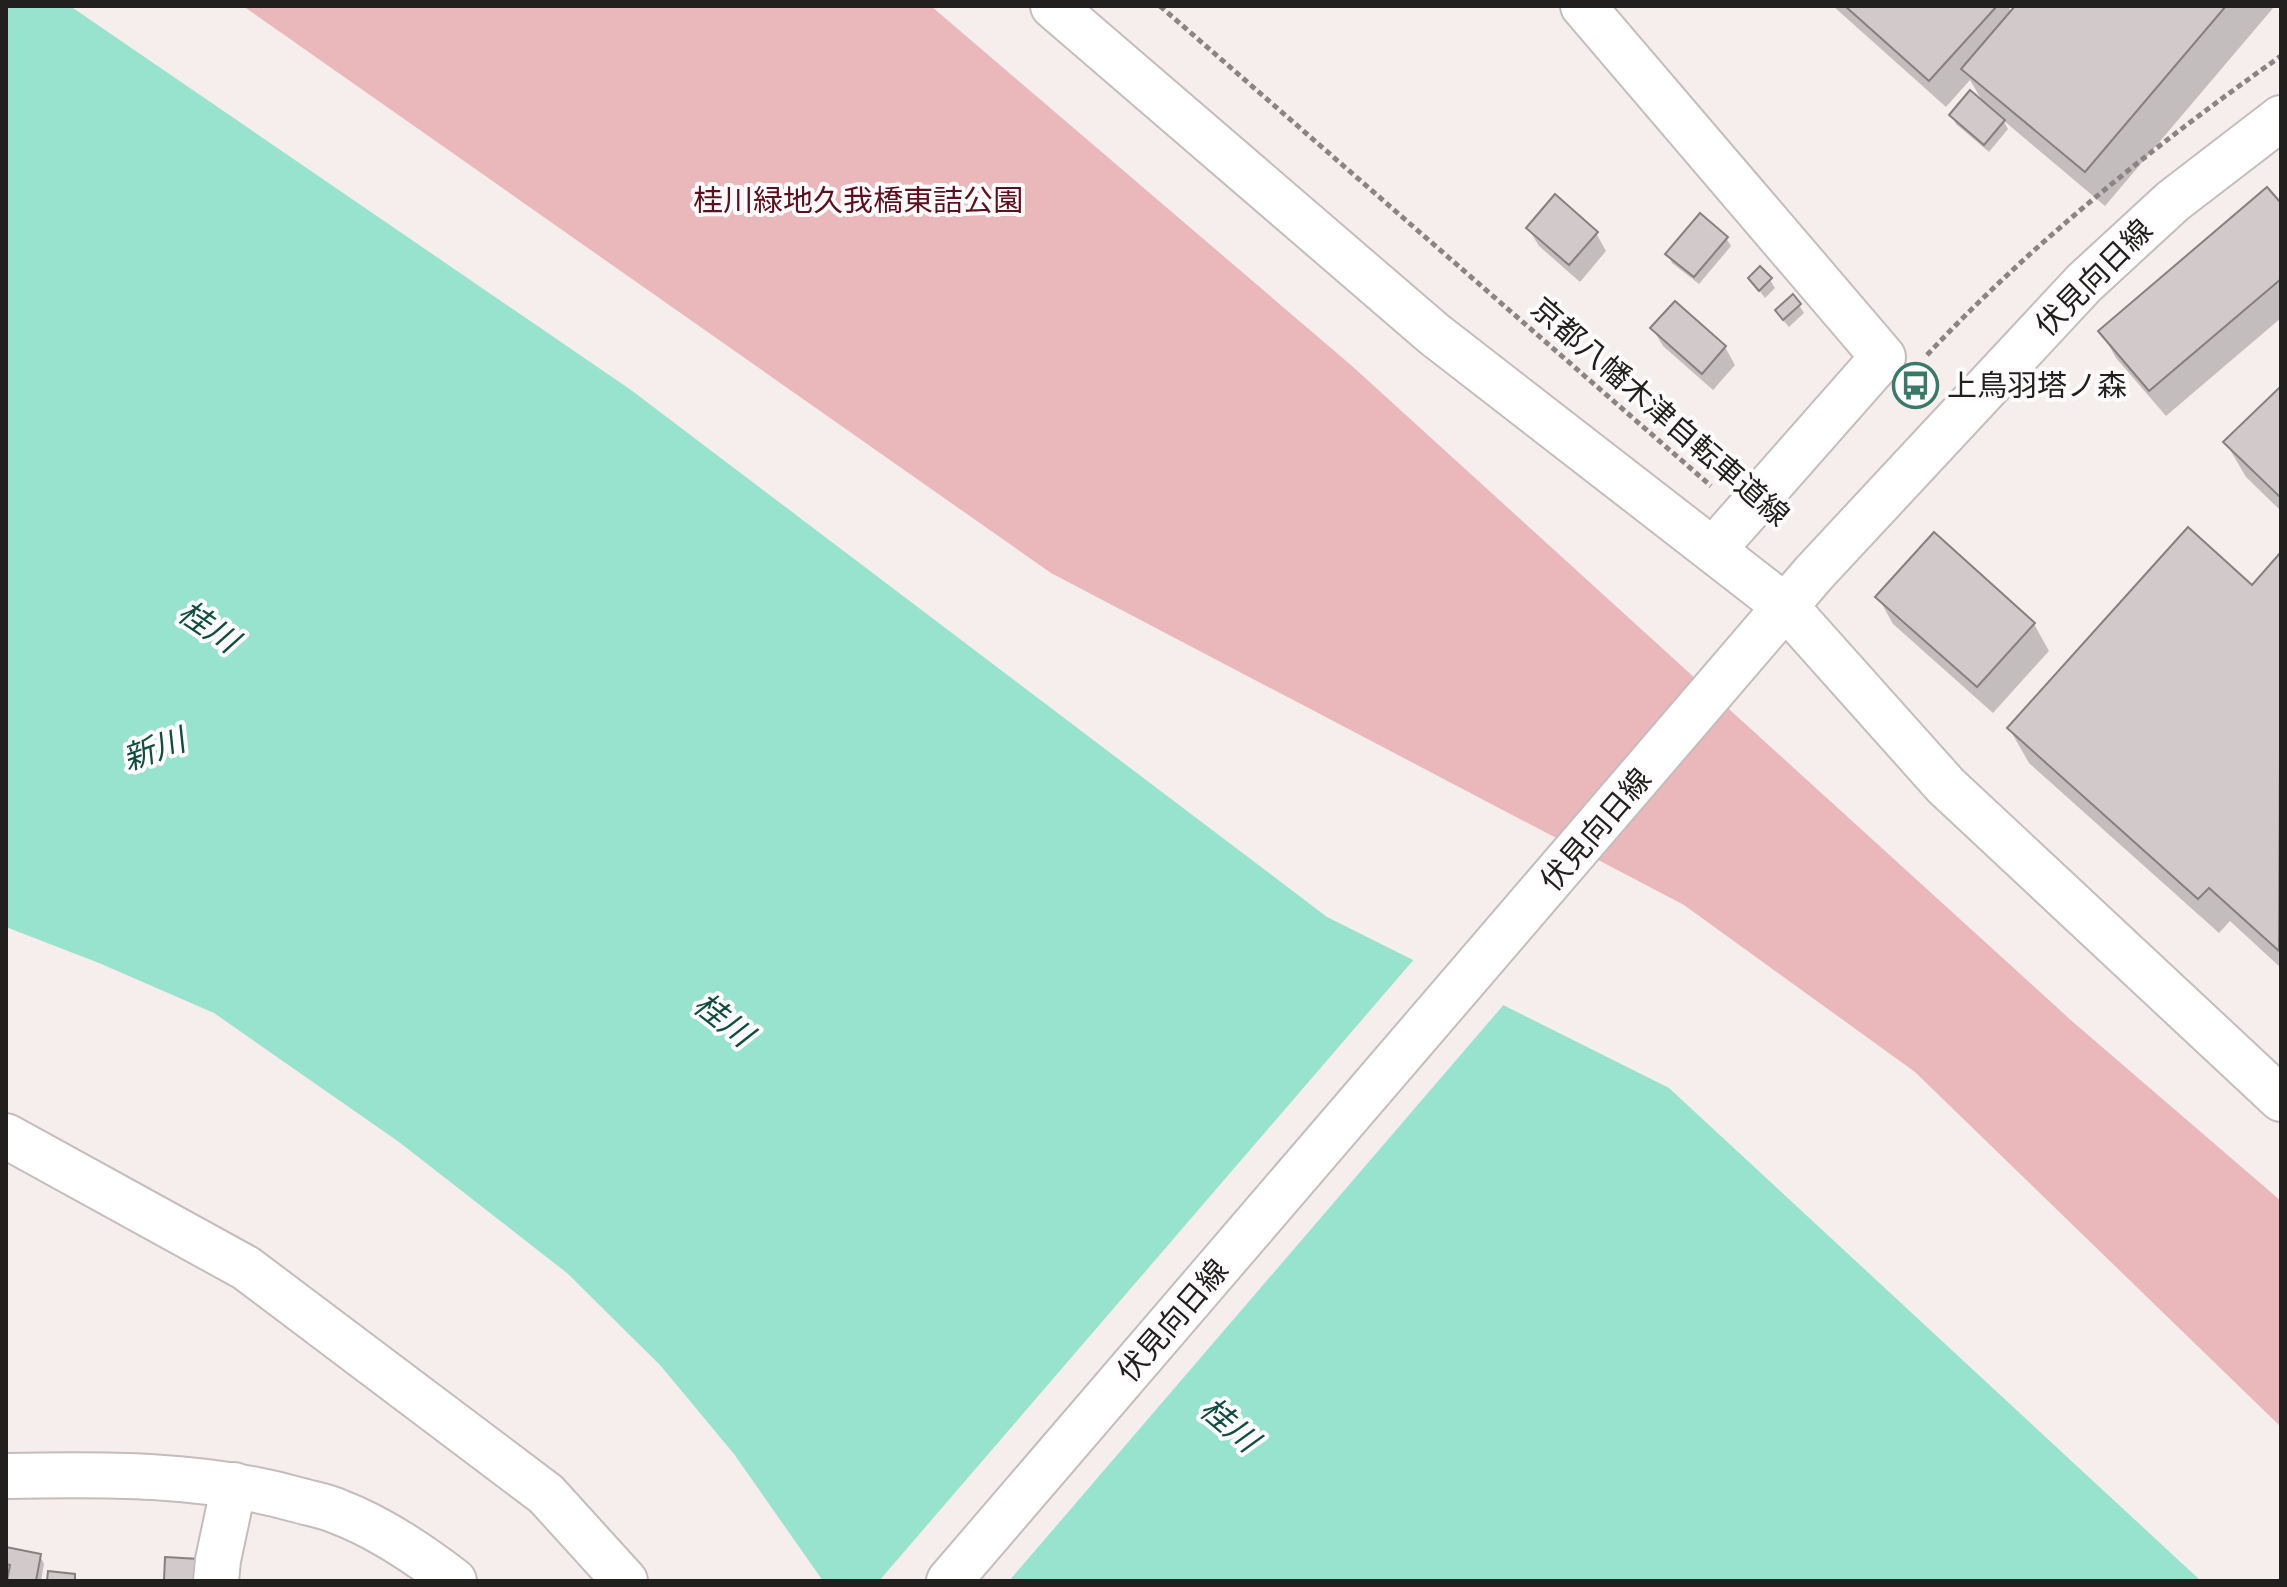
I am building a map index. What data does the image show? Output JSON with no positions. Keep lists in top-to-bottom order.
{
  "streets": {
    "street": ["伏見向日線"],
    "path": ["京都八幡木津自転車道線"]
  },
  "water": ["桂川", "新川"],
  "parks": ["桂川緑地久我橋東詰公園"],
  "places": {
    "bus stop": ["上鳥羽塔ノ森"]
  }
}
